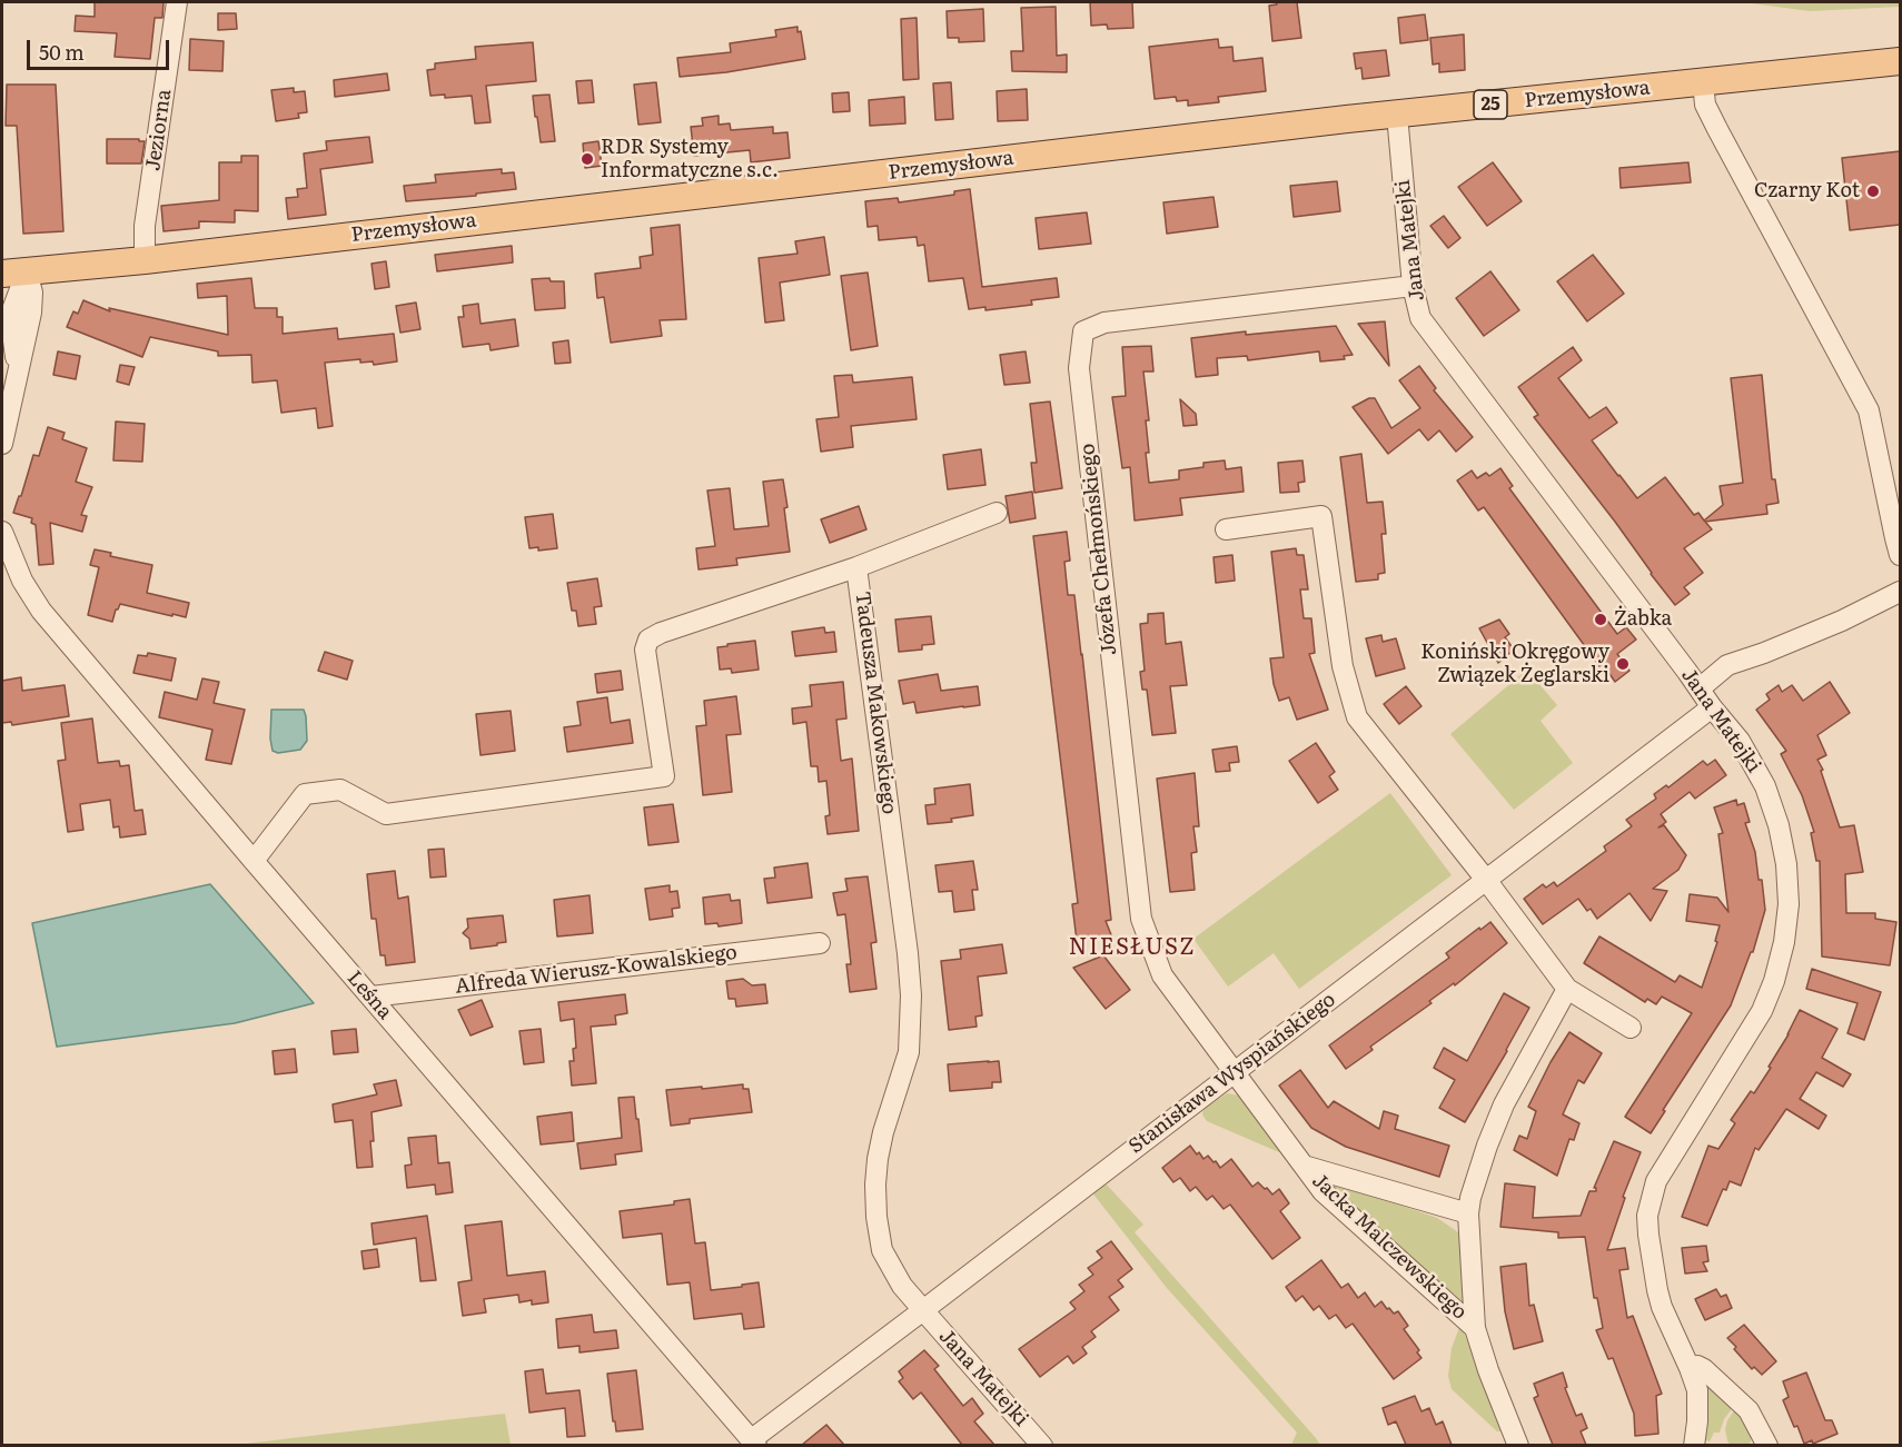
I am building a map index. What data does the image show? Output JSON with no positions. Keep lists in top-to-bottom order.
{
  "streets": {
    "main road": ["Przemysłowa", "25"],
    "street": [
      "Jeziorna",
      "Jana Matejki",
      "Józefa Chełmońskiego",
      "Tadeusza Makowskiego",
      "Alfreda Wierusz-Kowalskiego",
      "Leśna",
      "Stanisława Wyspiańskiego",
      "Jacka Malczewskiego"
    ]
  },
  "crossings": [
    ["Przemysłowa", "Jeziorna"],
    ["Przemysłowa", "Jana Matejki"],
    ["Jana Matejki", "Józefa Chełmońskiego"],
    ["Jana Matejki", "Tadeusza Makowskiego"],
    ["Jana Matejki", "Stanisława Wyspiańskiego"],
    ["Józefa Chełmońskiego", "Stanisława Wyspiańskiego"],
    ["Józefa Chełmońskiego", "Jacka Malczewskiego"],
    ["Tadeusza Makowskiego", "Leśna"],
    ["Tadeusza Makowskiego", "Stanisława Wyspiańskiego"],
    ["Alfreda Wierusz-Kowalskiego", "Leśna"],
    ["Leśna", "Stanisława Wyspiańskiego"],
    ["Stanisława Wyspiańskiego", "Jacka Malczewskiego"]
  ],
  "districts": ["NIESŁUSZ"],
  "places": [
    "RDR Systemy Informatyczne s.c.",
    "Czarny Kot",
    "Żabka",
    "Koniński Okręgowy Związek Żeglarski"
  ],
  "scale_bar": "50 m"
}
